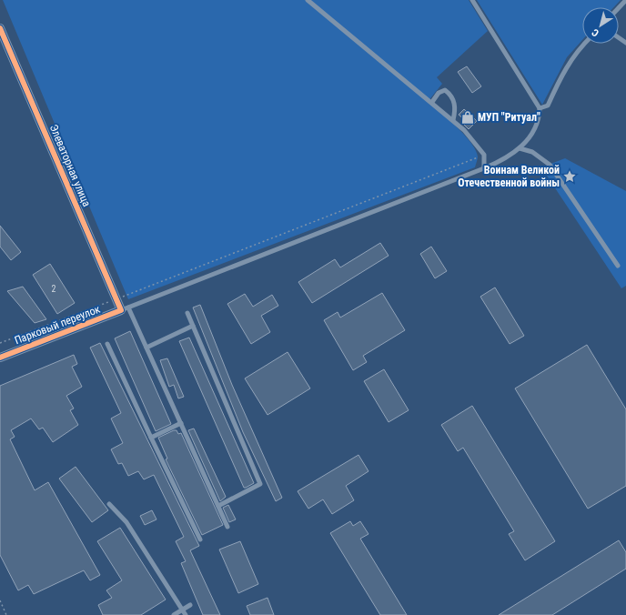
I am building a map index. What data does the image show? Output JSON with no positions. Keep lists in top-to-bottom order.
{
  "streets": {
    "street": ["Элеваторная улица", "Парковый переулок"]
  },
  "crossings": [
    ["Элеваторная улица", "Парковый переулок"]
  ],
  "places": {
    "shop": ["МУП \"Ритуал\""],
    "place": ["Воинам Великой Отечественной войны"]
  },
  "house_numbers": ["2"],
  "north": "bottom left"
}
